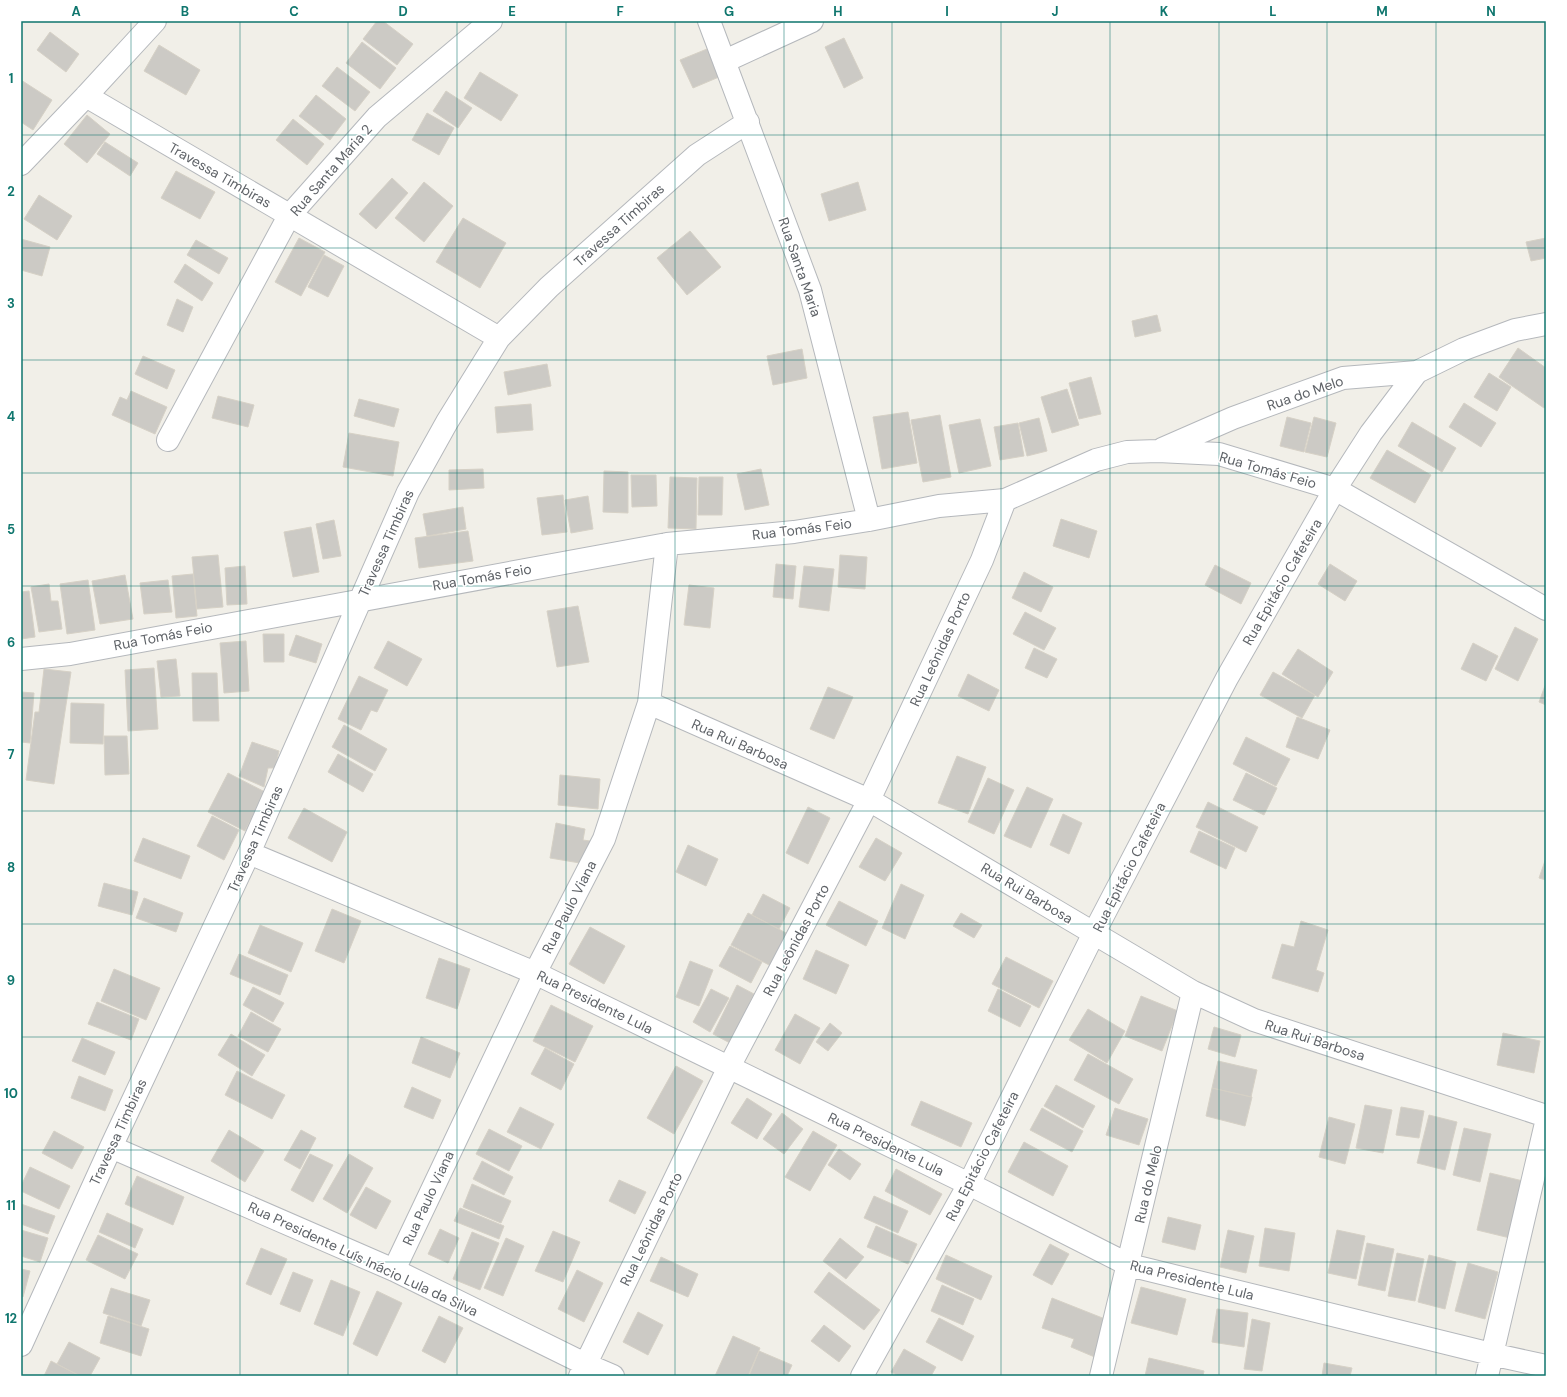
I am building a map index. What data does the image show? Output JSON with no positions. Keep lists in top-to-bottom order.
{
  "streets": {
    "street": [
      "Rua Santa Maria 2",
      "Travessa Timbiras",
      "Rua Santa Maria",
      "Rua do Melo",
      "Rua Tomás Feio",
      "Rua Epitácio Cafeteira",
      "Rua Leônidas Porto",
      "Rua Rui Barbosa",
      "Rua Paulo Viana",
      "Rua Presidente Lula",
      "Rua Presidente Luís Inácio Lula da Silva"
    ]
  },
  "crossings": [
    ["Rua Santa Maria 2", "Travessa Timbiras"],
    ["Travessa Timbiras", "Rua Santa Maria"],
    ["Travessa Timbiras", "Rua Tomás Feio"],
    ["Travessa Timbiras", "Rua Presidente Lula"],
    ["Travessa Timbiras", "Rua Presidente Luís Inácio Lula da Silva"],
    ["Rua Santa Maria", "Rua Tomás Feio"],
    ["Rua do Melo", "Rua Tomás Feio"],
    ["Rua do Melo", "Rua Epitácio Cafeteira"],
    ["Rua do Melo", "Rua Rui Barbosa"],
    ["Rua do Melo", "Rua Presidente Lula"],
    ["Rua Tomás Feio", "Rua Epitácio Cafeteira"],
    ["Rua Tomás Feio", "Rua Leônidas Porto"],
    ["Rua Tomás Feio", "Rua Paulo Viana"],
    ["Rua Epitácio Cafeteira", "Rua Rui Barbosa"],
    ["Rua Epitácio Cafeteira", "Rua Presidente Lula"],
    ["Rua Leônidas Porto", "Rua Rui Barbosa"],
    ["Rua Leônidas Porto", "Rua Presidente Lula"],
    ["Rua Leônidas Porto", "Rua Presidente Luís Inácio Lula da Silva"],
    ["Rua Rui Barbosa", "Rua Paulo Viana"],
    ["Rua Paulo Viana", "Rua Presidente Lula"],
    ["Rua Paulo Viana", "Rua Presidente Luís Inácio Lula da Silva"]
  ],
  "grid": {
    "columns": [
      "A",
      "B",
      "C",
      "D",
      "E",
      "F",
      "G",
      "H",
      "I",
      "J",
      "K",
      "L",
      "M",
      "N"
    ],
    "rows": [
      "1",
      "2",
      "3",
      "4",
      "5",
      "6",
      "7",
      "8",
      "9",
      "10",
      "11",
      "12"
    ]
  }
}
